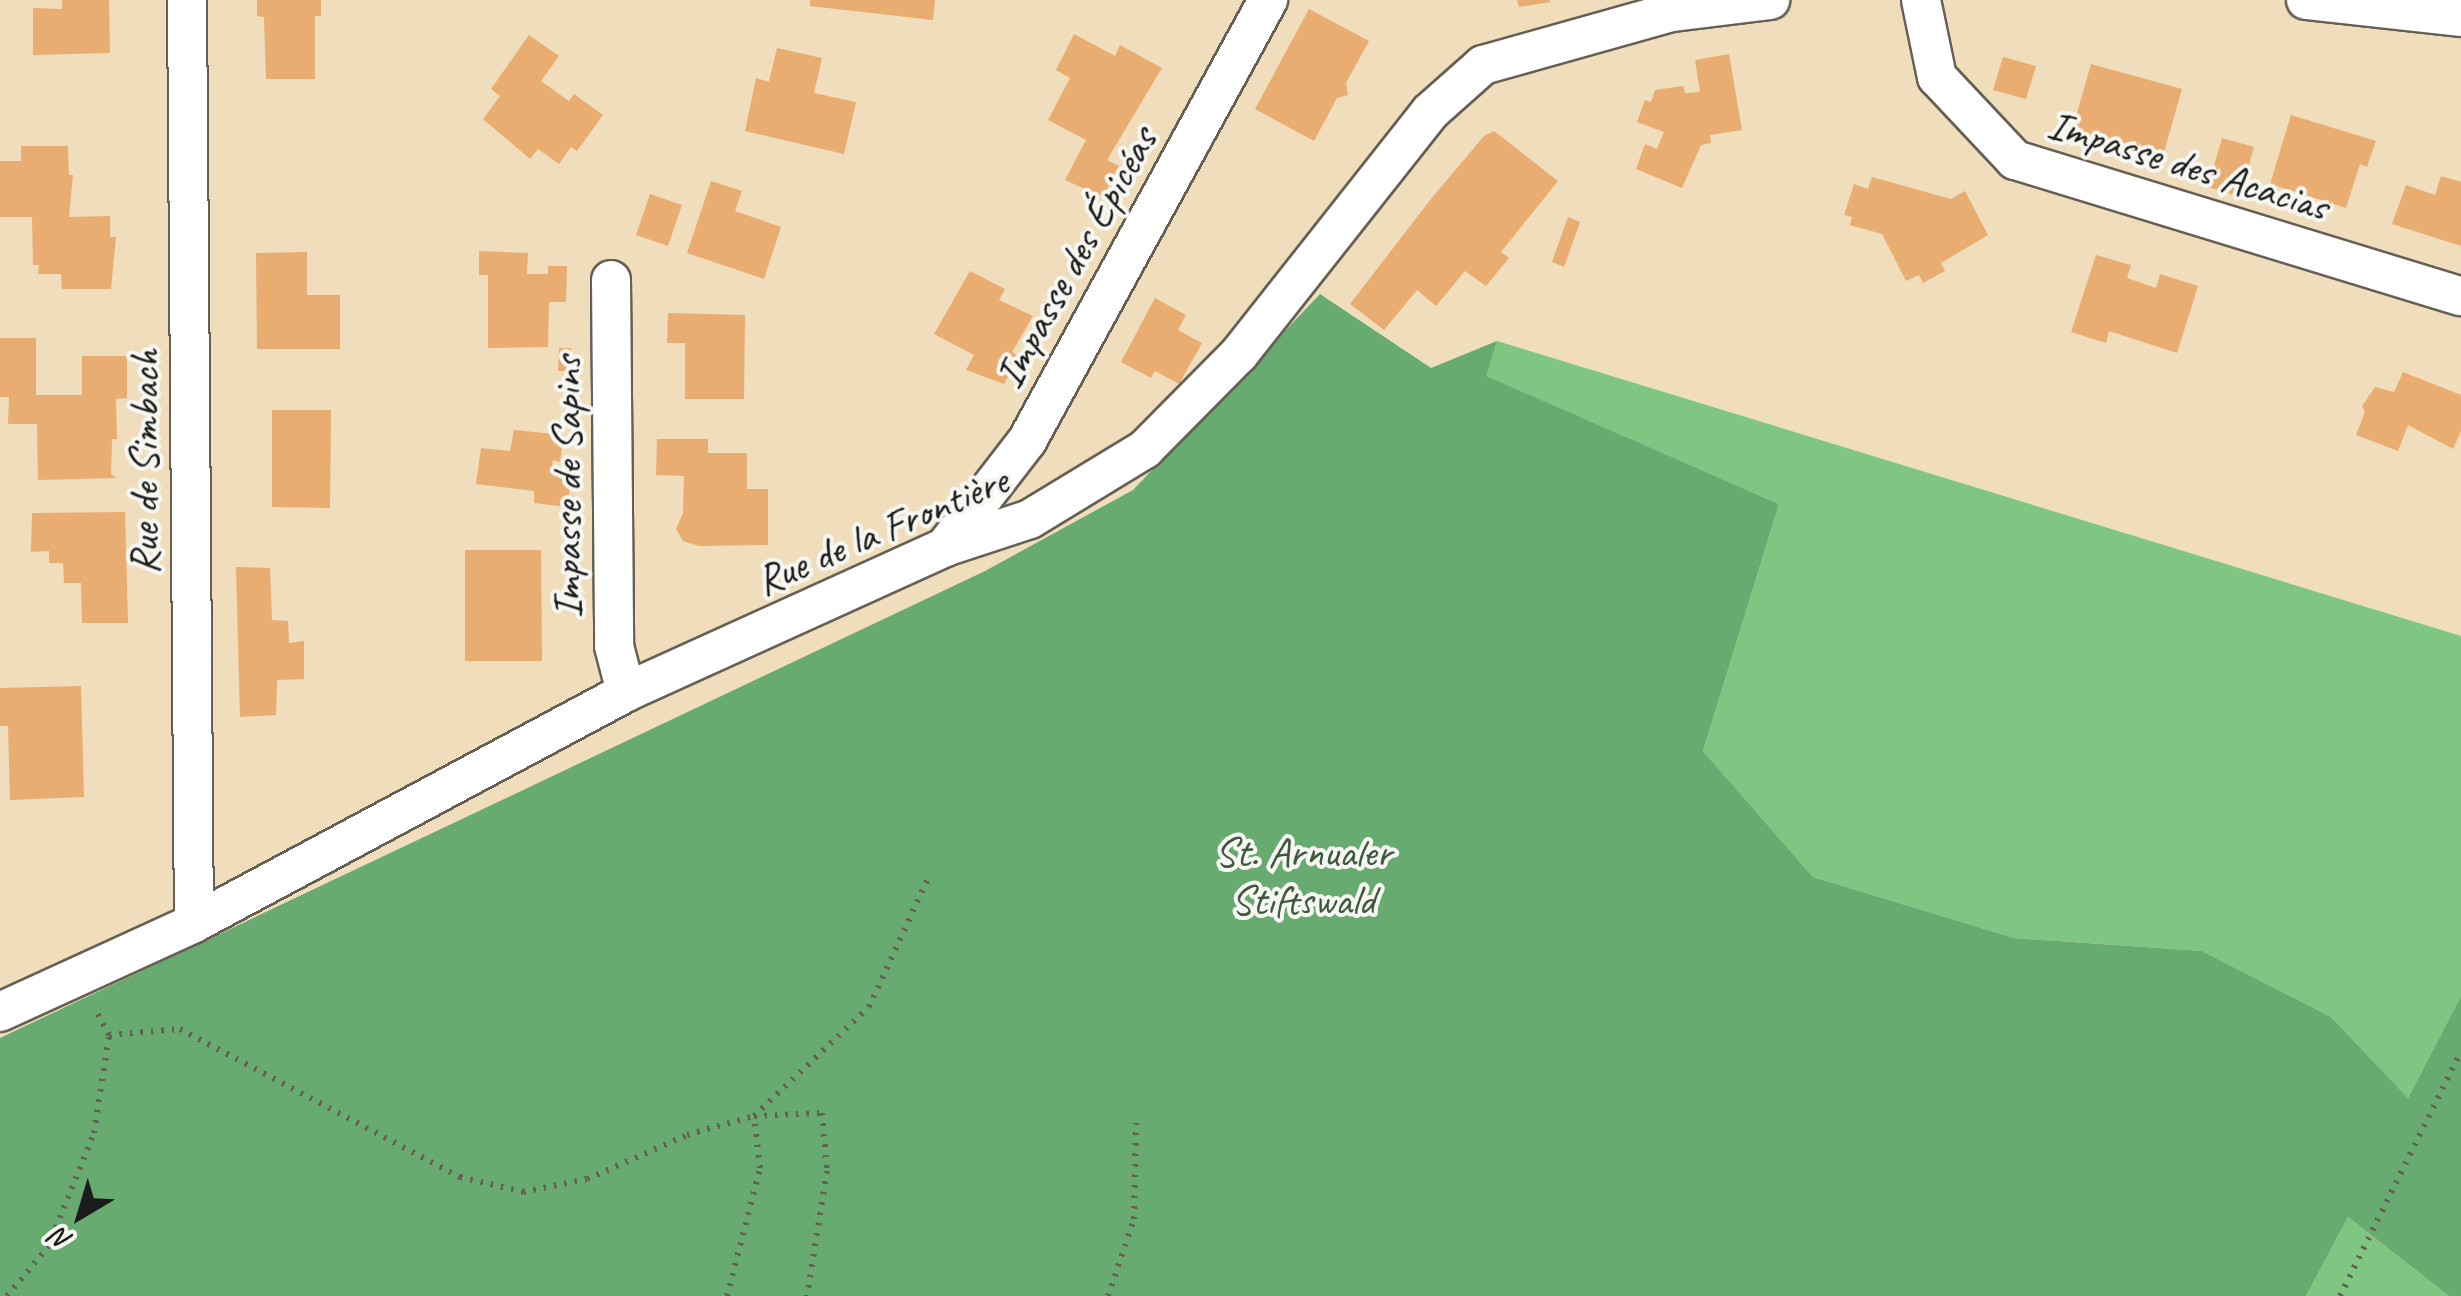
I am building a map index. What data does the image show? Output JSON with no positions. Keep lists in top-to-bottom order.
{
  "streets": {
    "street": [
      "Impasse des Acacias",
      "Impasse des Épicéas",
      "Rue de Simbach",
      "Impasse de Sapins",
      "Rue de la Frontière"
    ]
  },
  "crossings": [
    ["Impasse des Épicéas", "Rue de la Frontière"],
    ["Rue de Simbach", "Rue de la Frontière"],
    ["Impasse de Sapins", "Rue de la Frontière"]
  ],
  "parks": ["St. Arnualer Stiftswald"],
  "north": "bottom left"
}
